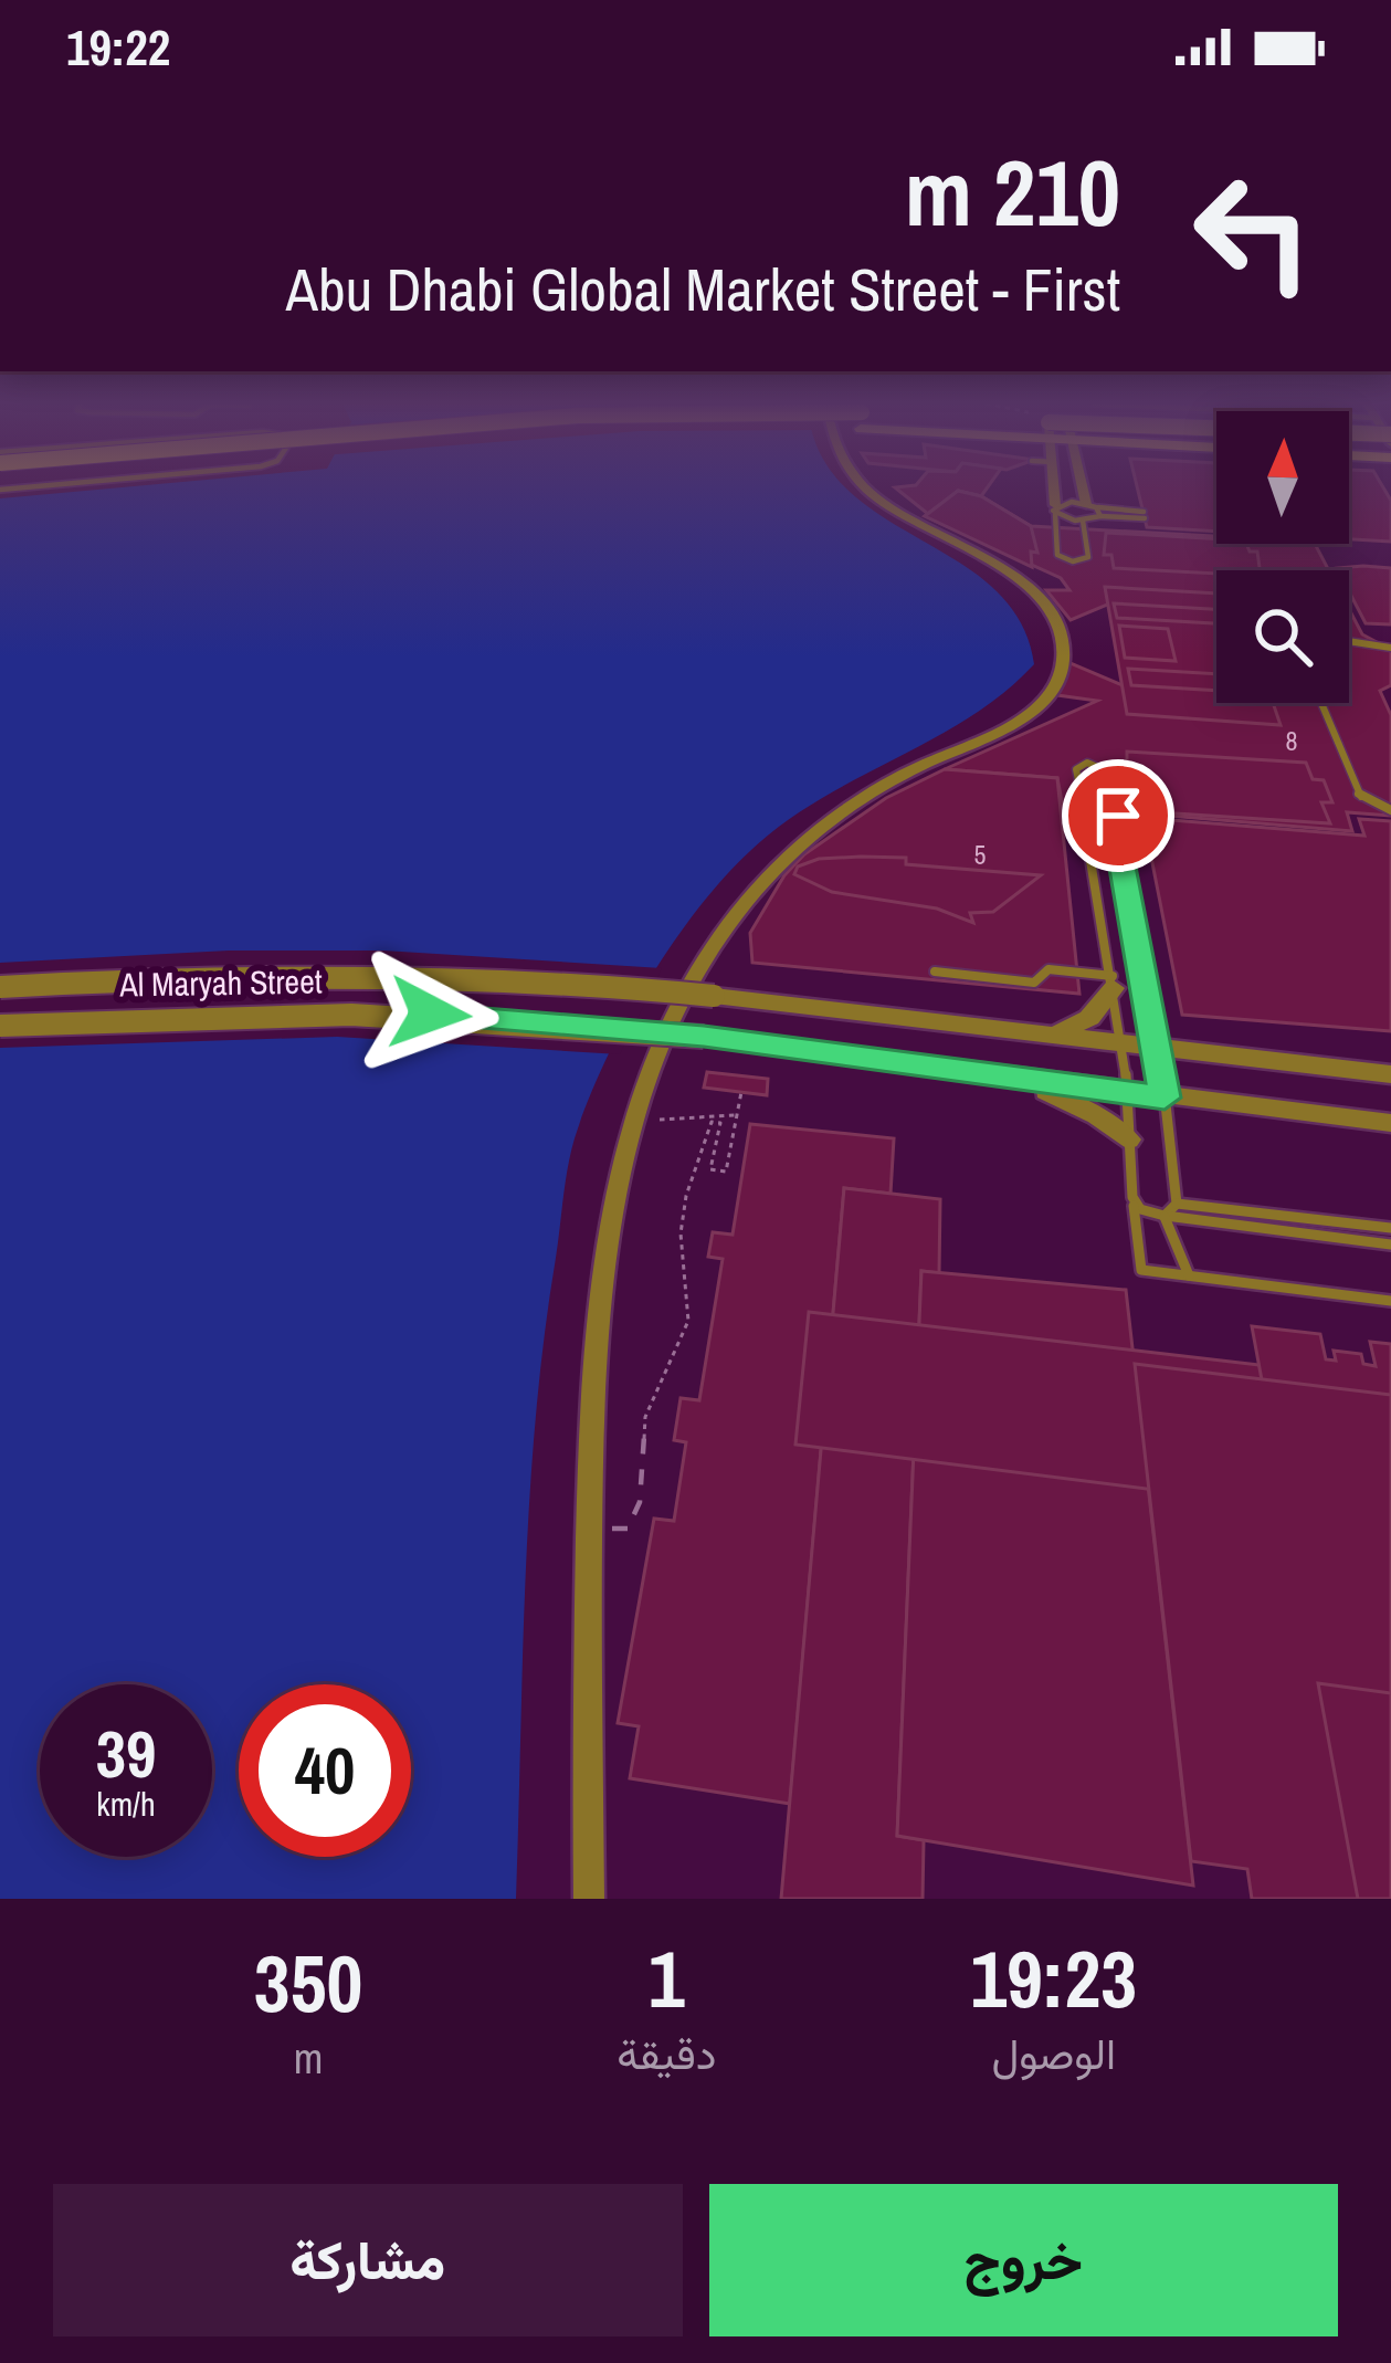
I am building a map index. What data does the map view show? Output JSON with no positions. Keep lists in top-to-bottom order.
{
  "streets": {
    "street": ["Al Maryah Street"]
  },
  "house_numbers": ["8", "5"],
  "north": "top",
  "page": {
    "status": "19:22",
    "turn": ["210 m", "Abu Dhabi Global Market Street - First"],
    "speed": "39 km/h",
    "limit": "40",
    "eta": [
      "19:23",
      "الوصول",
      "1",
      "دقيقة",
      "350",
      "m"
    ],
    "buttons": ["خروج", "مشاركة"]
  }
}
